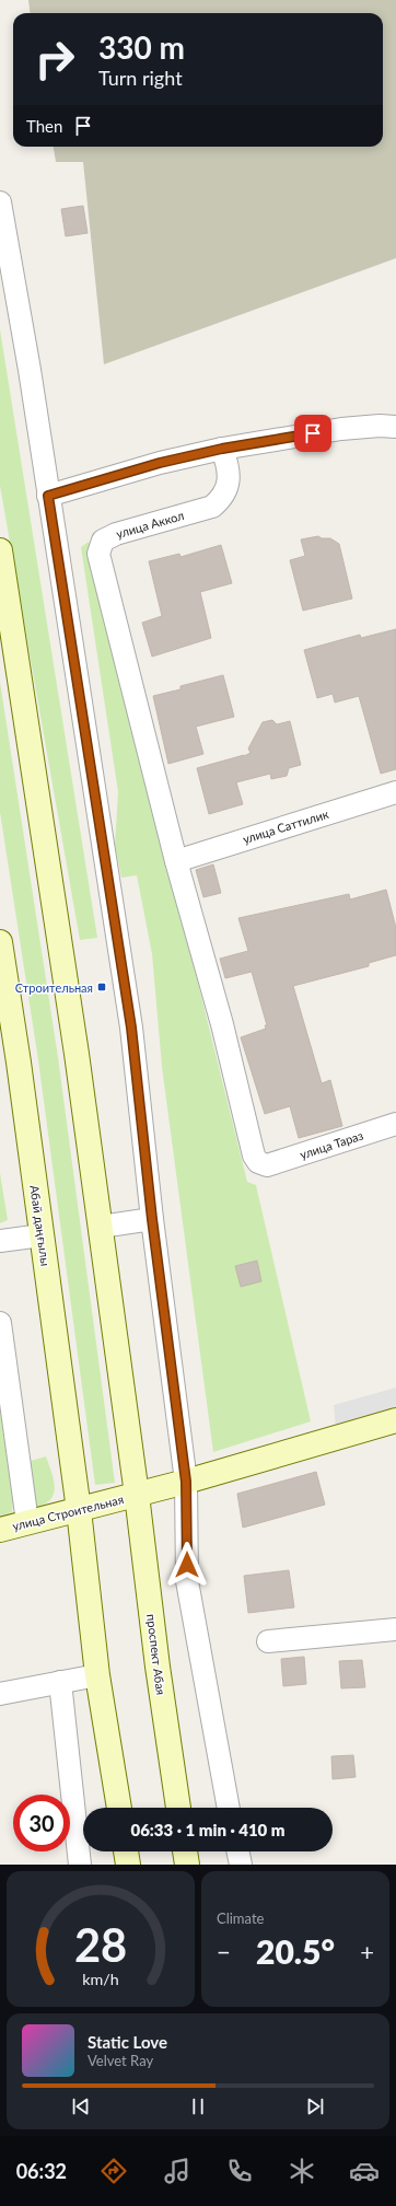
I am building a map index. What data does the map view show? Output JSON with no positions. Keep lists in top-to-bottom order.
{
  "streets": {
    "main road": ["Абай даңғылы", "улица Строительная", "проспект Абая"],
    "street": ["улица Аккол", "улица Саттилик", "улица Тараз"]
  },
  "crossings": [
    ["улица Аккол", "улица Саттилик"],
    ["улица Аккол", "улица Тараз"],
    ["улица Саттилик", "улица Тараз"],
    ["Абай даңғылы", "улица Строительная"],
    ["улица Строительная", "проспект Абая"]
  ],
  "places": {
    "transit": ["Строительная"]
  },
  "page": {
    "turn": ["330 m", "Turn right"],
    "then": "Then",
    "limit": "30",
    "trip": "06:33 · 1 min · 410 m",
    "tile": "Climate",
    "heat": ["−", "20.5°", "+"],
    "song": ["Static Love", "Velvet Ray"],
    "tabs": "06:32",
    "gauge": ["28", "km/h"]
  }
}
